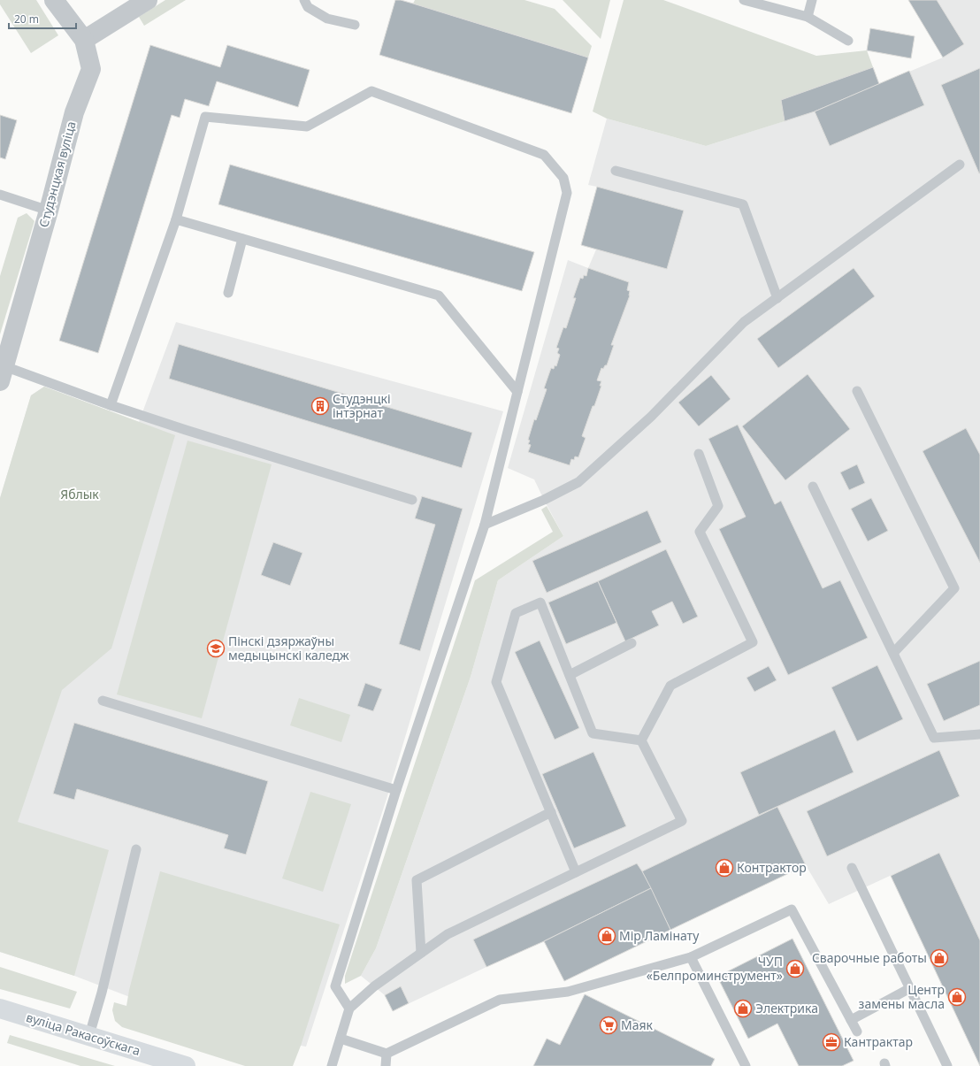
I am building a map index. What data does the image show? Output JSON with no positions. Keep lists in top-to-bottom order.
{
  "streets": {
    "main road": ["вуліца Ракасоўскага"],
    "street": ["Студэнцкая вуліца"]
  },
  "parks": ["Яблык"],
  "places": {
    "building": ["Студэнцкі інтэрнат"],
    "school or university": ["Пінскі дзяржаўны медыцынскі каледж"],
    "shop": [
      "Контрактор",
      "Мір Ламінату",
      "Сварочные работы",
      "ЧУП «Белпроминструмент»",
      "Центр замены масла",
      "Электрика"
    ],
    "supermarket": ["Маяк"],
    "office": ["Кантрактар"]
  },
  "scale_bar": "20 m"
}
